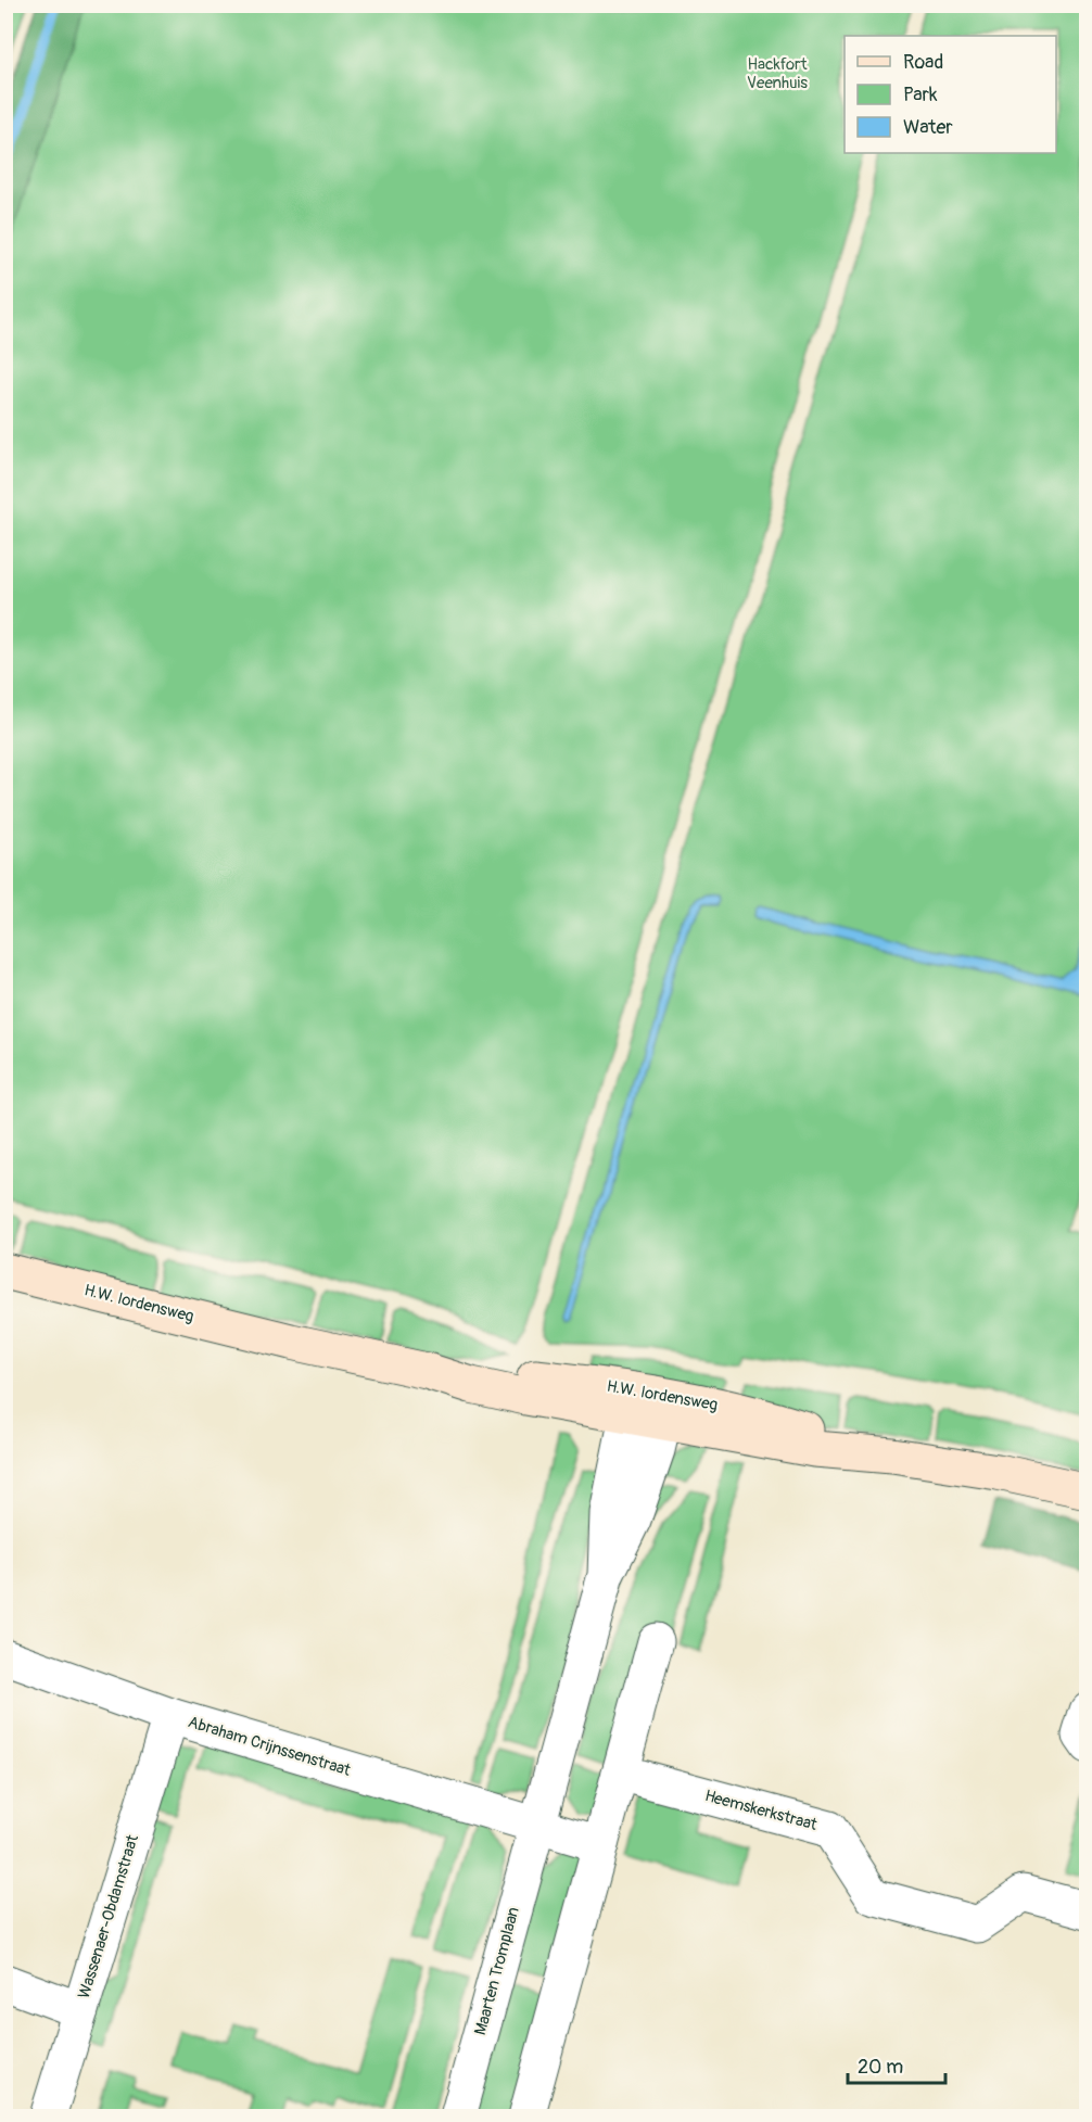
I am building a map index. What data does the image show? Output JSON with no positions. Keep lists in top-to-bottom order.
{
  "streets": {
    "main road": ["H.W. Iordensweg"],
    "street": [
      "Abraham Crijnssenstraat",
      "Heemskerkstraat",
      "Wassenaer-Obdamstraat",
      "Maarten Tromplaan"
    ]
  },
  "crossings": [
    ["H.W. Iordensweg", "Maarten Tromplaan"],
    ["Abraham Crijnssenstraat", "Wassenaer-Obdamstraat"],
    ["Abraham Crijnssenstraat", "Maarten Tromplaan"]
  ],
  "parks": ["Hackfort Veenhuis"],
  "legend": ["Road", "Park", "Water"],
  "scale_bar": "20 m"
}
